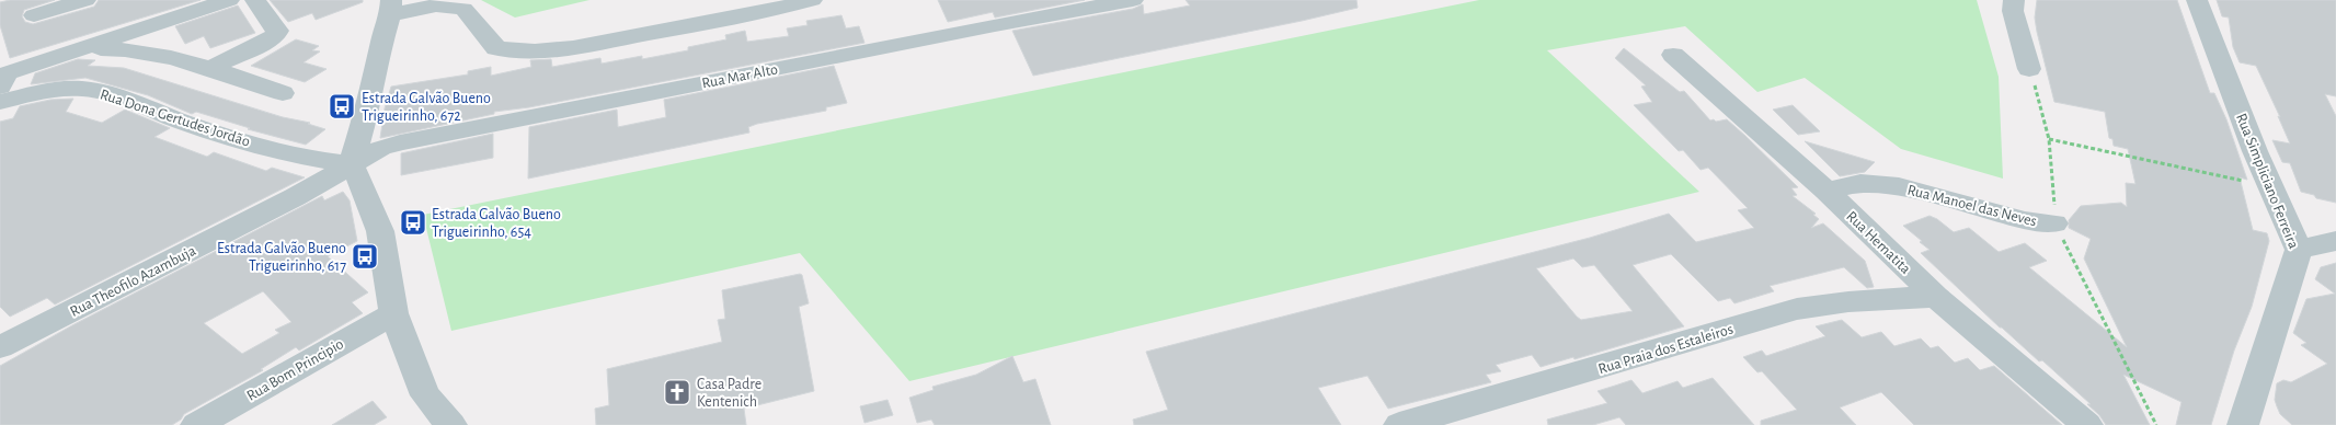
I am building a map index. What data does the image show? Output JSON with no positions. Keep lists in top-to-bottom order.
{
  "streets": {
    "street": [
      "Rua Mar Alto",
      "Rua Dona Gertudes Jordão",
      "Rua Simpliciano Ferreira",
      "Rua Manoel das Neves",
      "Rua Hematita",
      "Rua Theofilo Azambuja",
      "Rua Praia dos Estaleiros",
      "Rua Bom Principio"
    ]
  },
  "crossings": [
    ["Rua Mar Alto", "Rua Dona Gertudes Jordão"],
    ["Rua Mar Alto", "Rua Theofilo Azambuja"],
    ["Rua Dona Gertudes Jordão", "Rua Theofilo Azambuja"],
    ["Rua Manoel das Neves", "Rua Hematita"],
    ["Rua Hematita", "Rua Praia dos Estaleiros"]
  ],
  "places": {
    "bus stop": ["Estrada Galvão Bueno Trigueirinho, 672", "Estrada Galvão Bueno Trigueirinho, 654", "Estrada Galvão Bueno Trigueirinho, 617"],
    "church": ["Casa Padre Kentenich"]
  }
}
